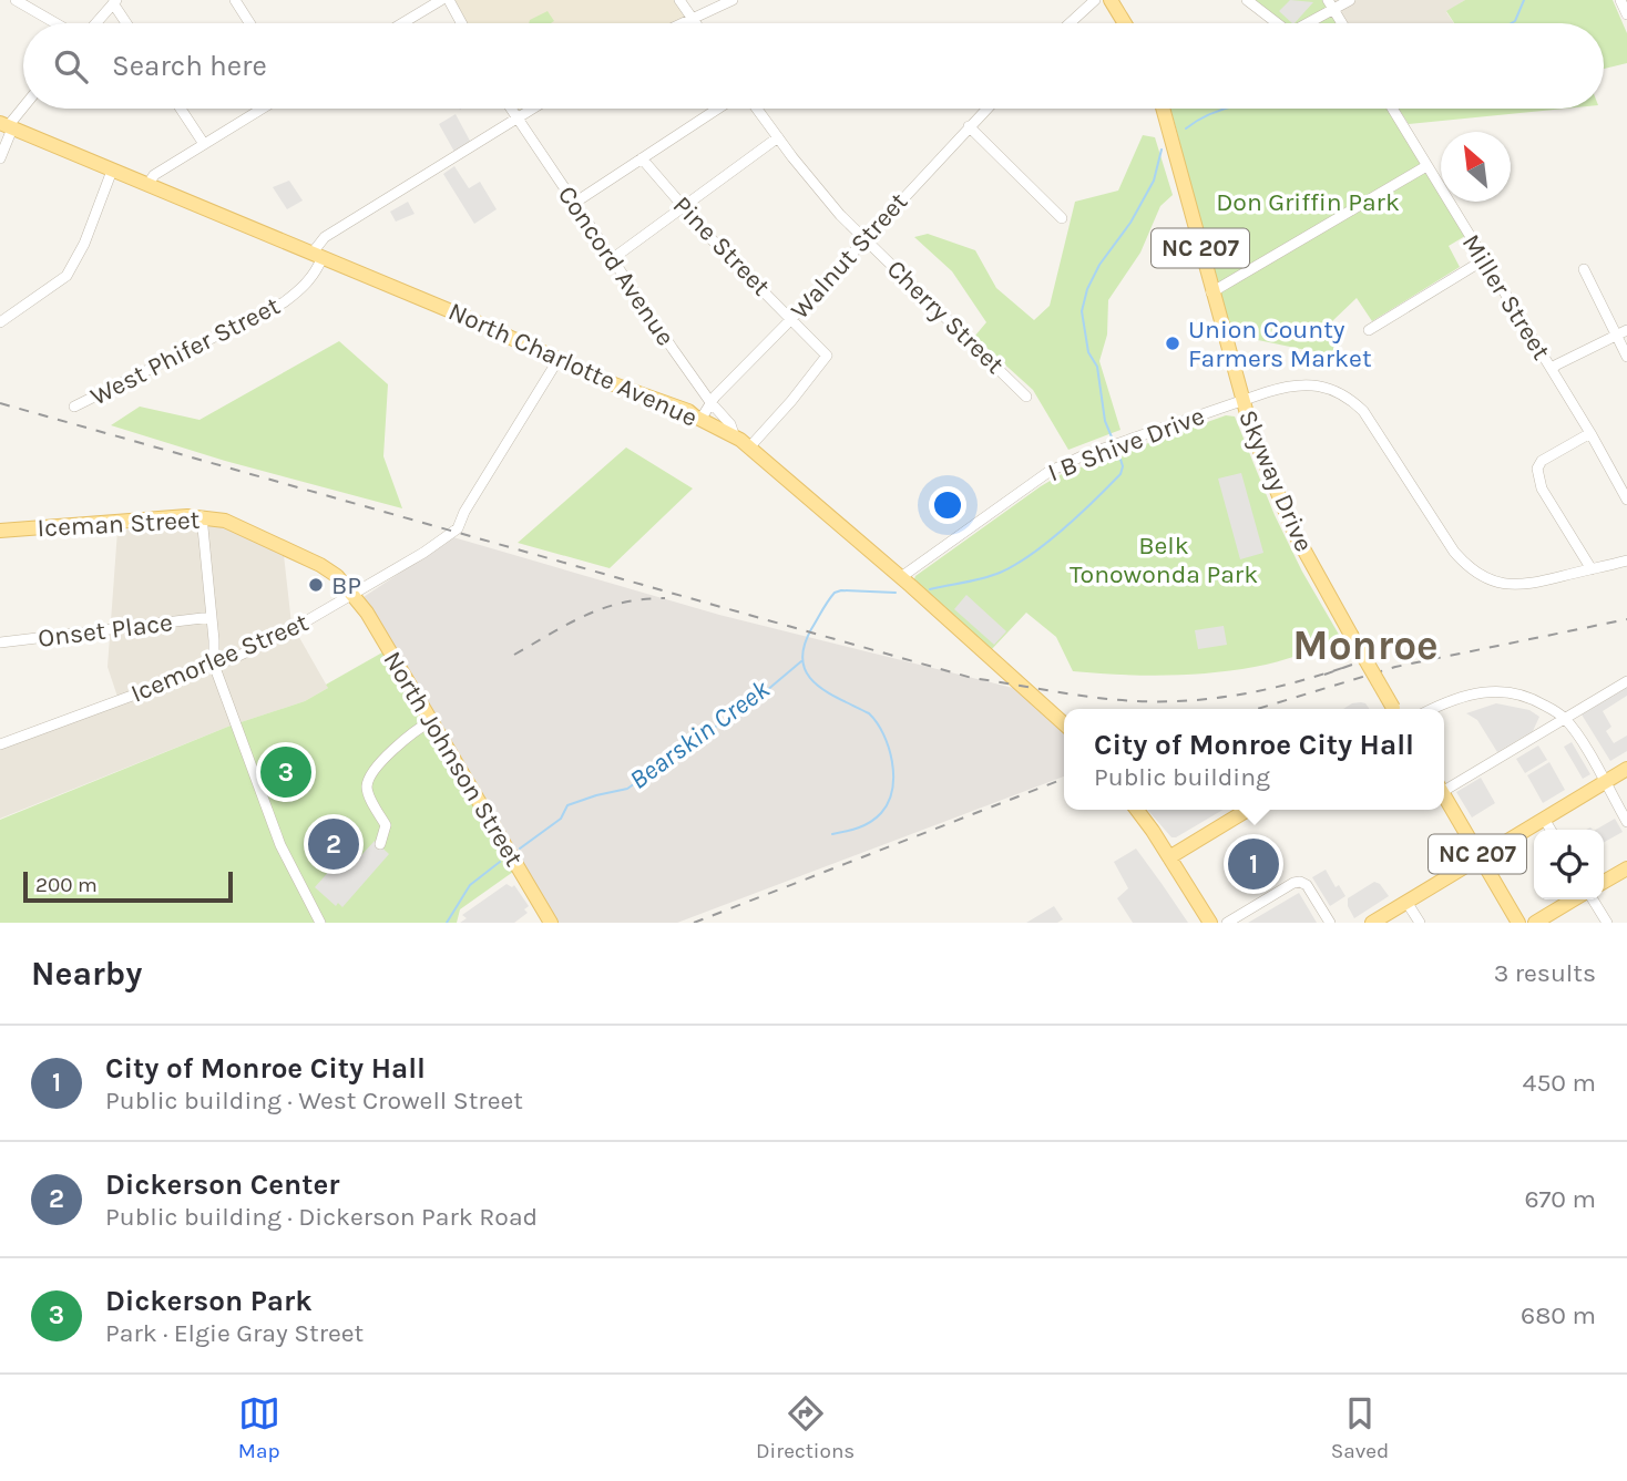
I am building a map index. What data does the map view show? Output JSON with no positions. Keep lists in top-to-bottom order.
{
  "streets": {
    "main road": [
      "NC 207",
      "North Charlotte Avenue",
      "Skyway Drive",
      "Iceman Street",
      "North Johnson Street"
    ],
    "street": [
      "Pine Street",
      "Walnut Street",
      "Concord Avenue",
      "Miller Street",
      "Cherry Street",
      "West Phifer Street",
      "I B Shive Drive",
      "Onset Place",
      "Icemorlee Street"
    ]
  },
  "crossings": [
    ["Pine Street", "Walnut Street"],
    ["Walnut Street", "Concord Avenue"],
    ["Walnut Street", "Cherry Street"],
    ["Walnut Street", "North Charlotte Avenue"],
    ["Concord Avenue", "West Phifer Street"],
    ["Concord Avenue", "North Charlotte Avenue"],
    ["West Phifer Street", "North Charlotte Avenue"],
    ["North Charlotte Avenue", "Icemorlee Street"],
    ["I B Shive Drive", "Skyway Drive"],
    ["Iceman Street", "Icemorlee Street"],
    ["Iceman Street", "North Johnson Street"],
    ["Icemorlee Street", "North Johnson Street"]
  ],
  "districts": ["Monroe"],
  "water": ["Bearskin Creek"],
  "parks": ["Don Griffin Park", "Belk Tonowonda Park"],
  "places": ["Union County Farmers Market", "BP"],
  "scale_bar": "200 m",
  "north": "top left",
  "page": {
    "search": "Search here",
    "popup": ["City of Monroe City Hall", "Public building"],
    "pins": ["3", "2", "1"],
    "scale": "200 m",
    "heading": ["Nearby", "3 results"],
    "list": [
      {
        "mark": "1",
        "name": "City of Monroe City Hall",
        "note": "Public building · West Crowell Street",
        "value": "450 m"
      },
      {
        "mark": "2",
        "name": "Dickerson Center",
        "note": "Public building · Dickerson Park Road",
        "value": "670 m"
      },
      {
        "mark": "3",
        "name": "Dickerson Park",
        "note": "Park · Elgie Gray Street",
        "value": "680 m"
      }
    ],
    "nav": ["Map", "Directions", "Saved"]
  }
}
